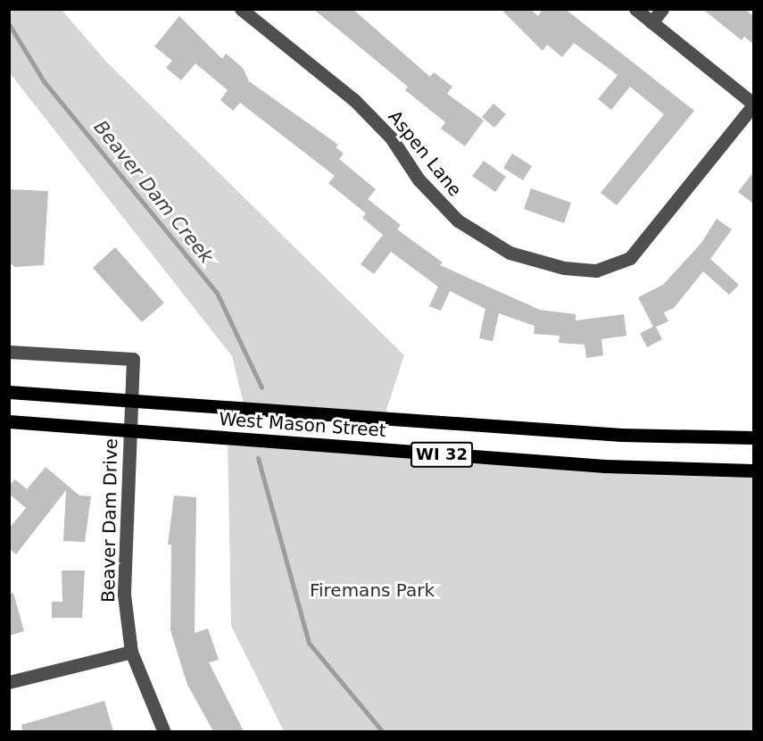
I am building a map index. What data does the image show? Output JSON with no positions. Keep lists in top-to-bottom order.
{
  "streets": {
    "main road": ["West Mason Street", "WI 32"],
    "street": ["Aspen Lane", "Beaver Dam Drive"]
  },
  "crossings": [
    ["West Mason Street", "Beaver Dam Drive"]
  ],
  "water": ["Beaver Dam Creek"],
  "parks": ["Firemans Park"]
}
